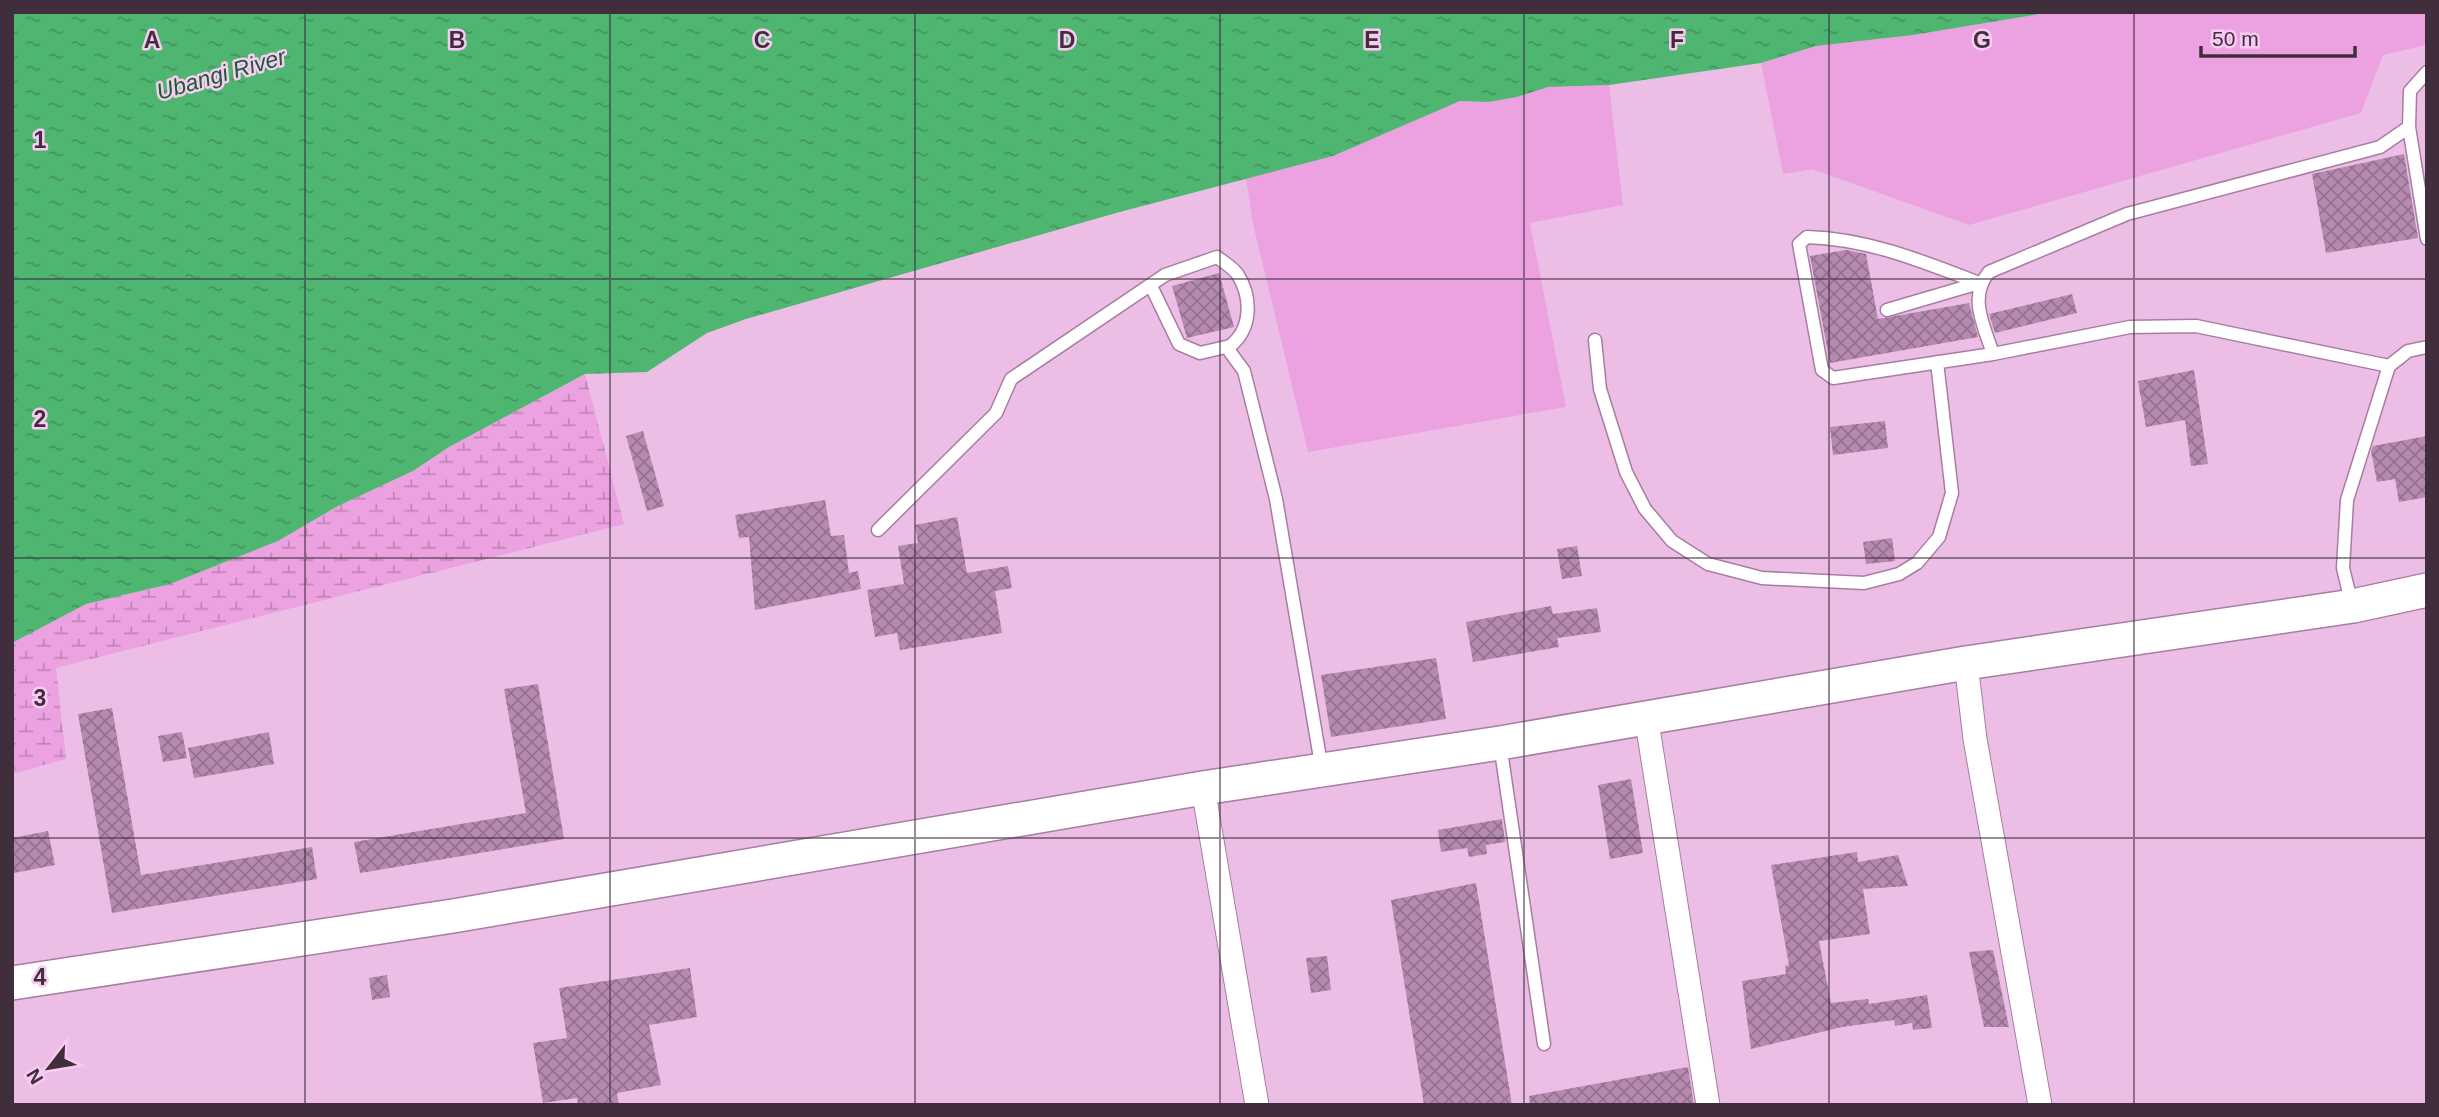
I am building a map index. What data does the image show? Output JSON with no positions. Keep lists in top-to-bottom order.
{
  "water": ["Ubangi River"],
  "scale_bar": "50 m",
  "north": "bottom left",
  "grid": {
    "columns": [
      "A",
      "B",
      "C",
      "D",
      "E",
      "F",
      "G"
    ],
    "rows": [
      "1",
      "2",
      "3",
      "4"
    ]
  }
}
